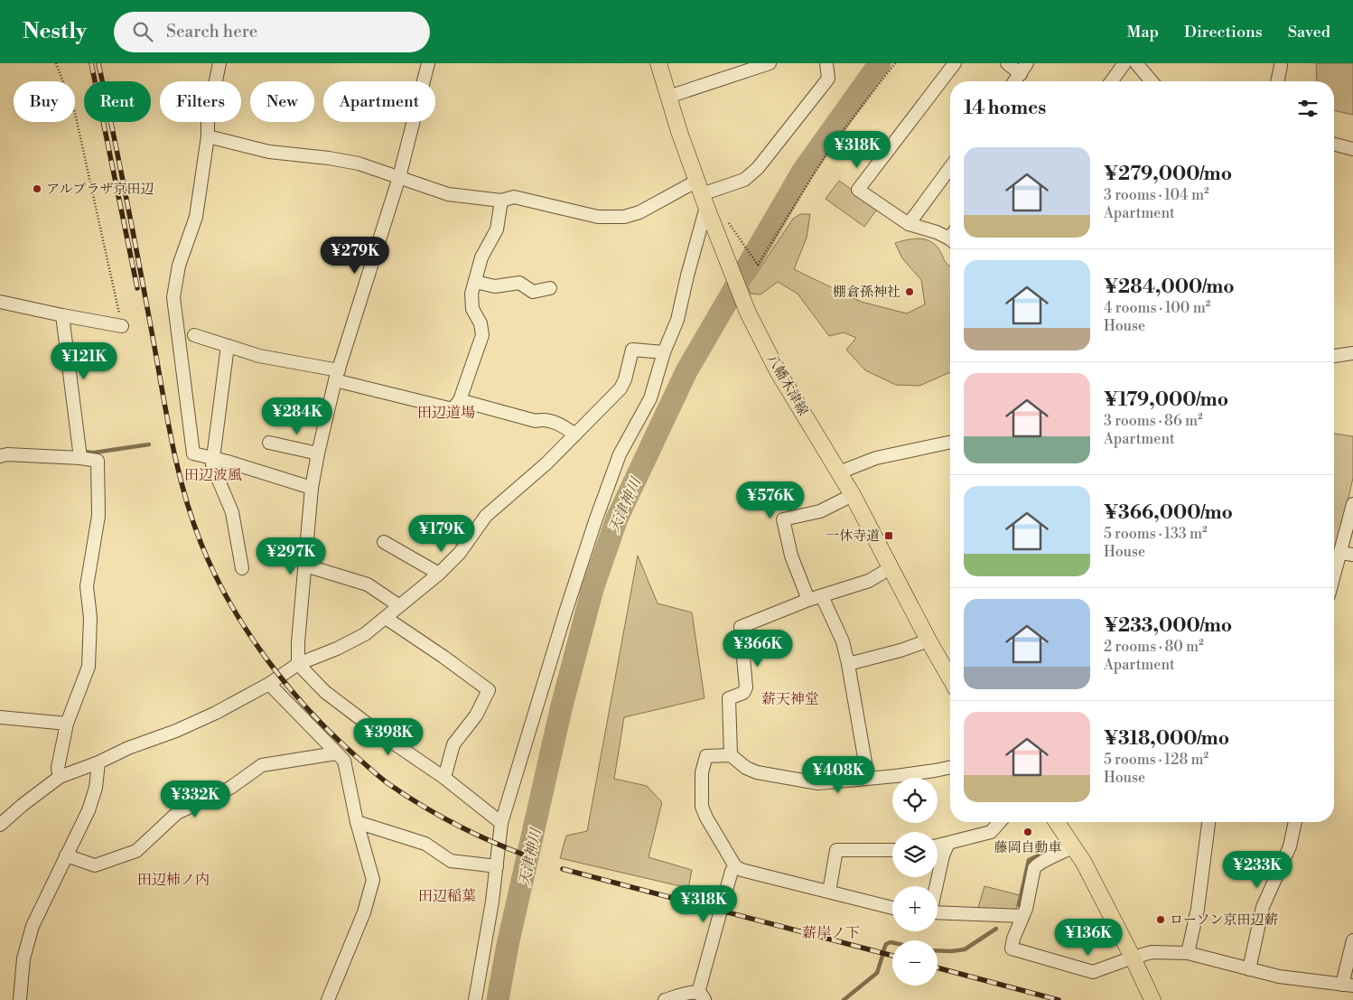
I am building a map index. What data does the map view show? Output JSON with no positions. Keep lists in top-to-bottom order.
{
  "streets": {
    "main road": ["八幡木津線"]
  },
  "districts": [
    "田辺道場",
    "田辺波風",
    "薪天神堂",
    "田辺柿ノ内",
    "田辺稲葉",
    "薪岸ノ下"
  ],
  "water": ["天津神川"],
  "places": {
    "other": [
      "アルプラザ京田辺",
      "棚倉孫神社",
      "藤岡自動車",
      "ローソン京田辺薪"
    ],
    "transit": ["一休寺道"]
  },
  "page": {
    "header": "Nestly",
    "search": "Search here",
    "nav": ["Map", "Directions", "Saved"],
    "chip": [
      "Buy",
      "Rent",
      "Filters",
      "New",
      "Apartment"
    ],
    "heading": "14 homes",
    "price": [
      "¥318K",
      "¥279K",
      "¥121K",
      "¥284K",
      "¥576K",
      "¥179K",
      "¥297K",
      "¥366K",
      "¥398K",
      "¥408K",
      "¥332K",
      "¥233K",
      "¥318K",
      "¥136K"
    ],
    "list": [
      {
        "name": "¥279,000/mo",
        "note": "3 rooms · 104 m² · Apartment"
      },
      {
        "name": "¥284,000/mo",
        "note": "4 rooms · 100 m² · House"
      },
      {
        "name": "¥179,000/mo",
        "note": "3 rooms · 86 m² · Apartment"
      },
      {
        "name": "¥366,000/mo",
        "note": "5 rooms · 133 m² · House"
      },
      {
        "name": "¥233,000/mo",
        "note": "2 rooms · 80 m² · Apartment"
      },
      {
        "name": "¥318,000/mo",
        "note": "5 rooms · 128 m² · House"
      }
    ],
    "map_buttons": ["+", "−"]
  }
}
